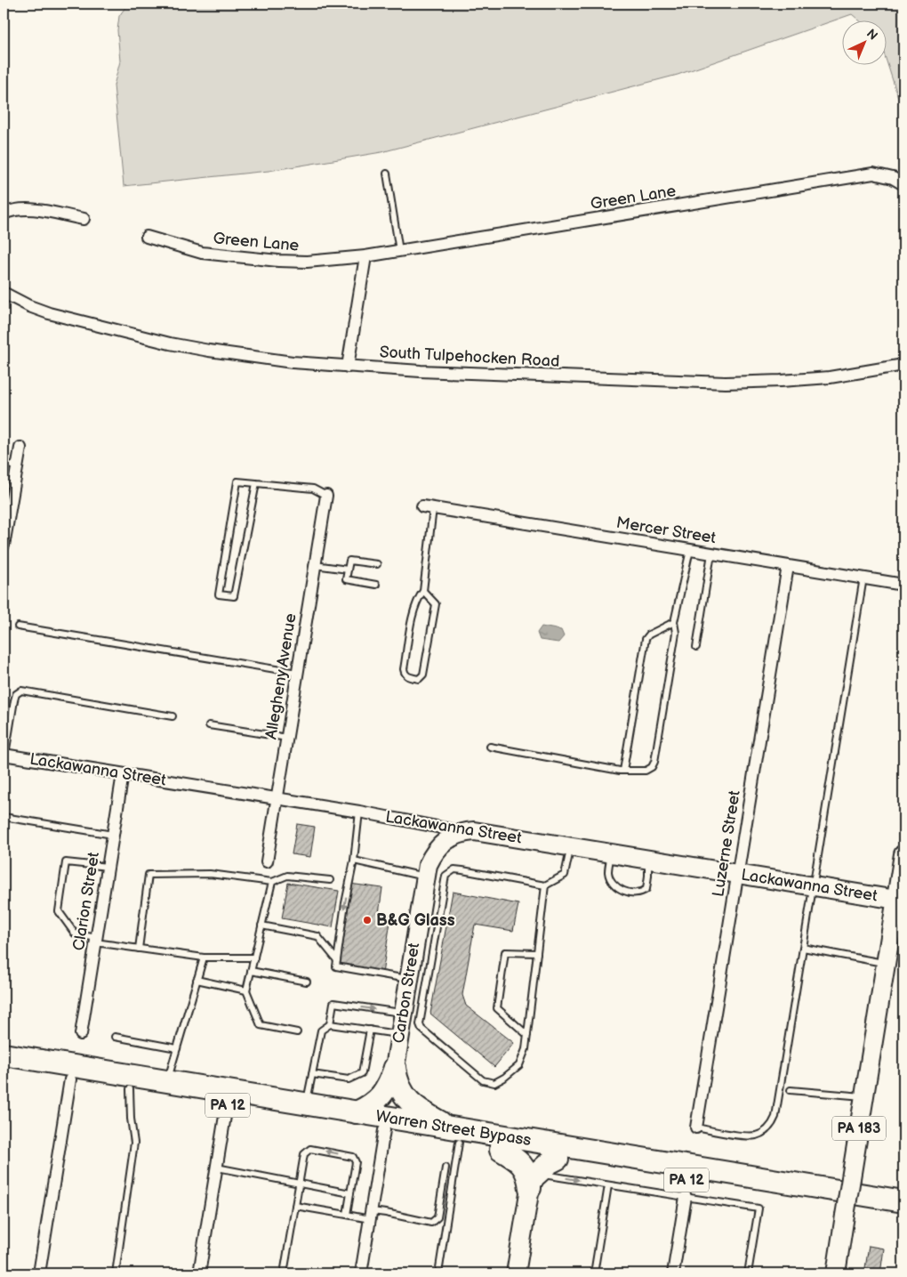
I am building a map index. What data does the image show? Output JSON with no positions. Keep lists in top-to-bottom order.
{
  "streets": {
    "highway": ["PA 12", "Warren Street Bypass"],
    "main road": ["Lackawanna Street", "Carbon Street", "PA 183"],
    "street": [
      "Green Lane",
      "South Tulpehocken Road",
      "Mercer Street",
      "Allegheny Avenue",
      "Luzerne Street",
      "Clarion Street"
    ]
  },
  "crossings": [
    ["Mercer Street", "Luzerne Street"],
    ["Allegheny Avenue", "Lackawanna Street"],
    ["Lackawanna Street", "Luzerne Street"],
    ["Lackawanna Street", "Clarion Street"],
    ["Lackawanna Street", "Carbon Street"],
    ["Lackawanna Street", "PA 183"]
  ],
  "places": ["B&G Glass"],
  "north": "top right"
}
